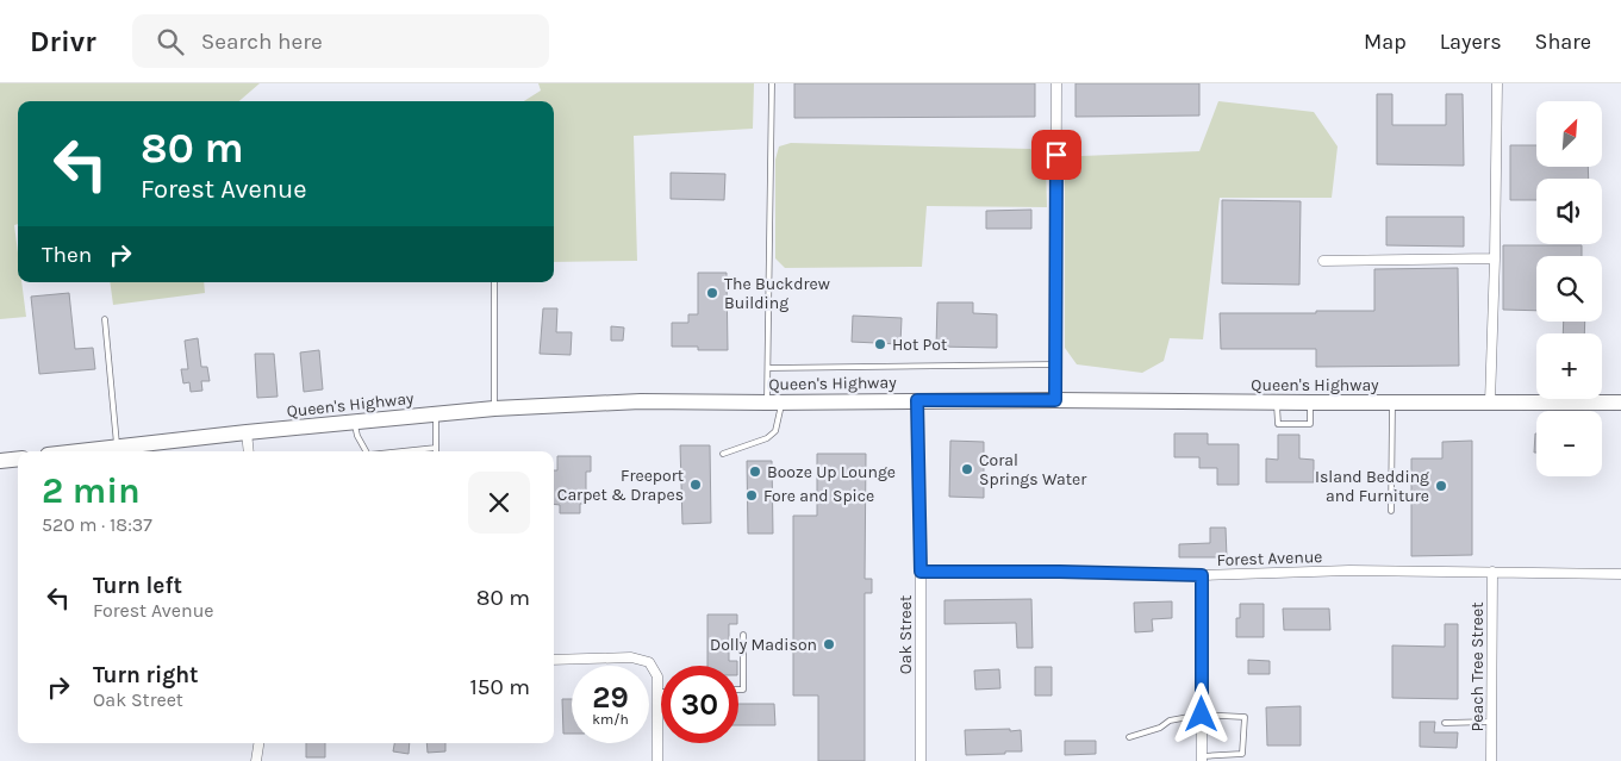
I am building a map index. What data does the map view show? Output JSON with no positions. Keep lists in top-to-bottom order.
{
  "streets": {
    "main road": ["Queen's Highway"],
    "street": ["Forest Avenue", "Oak Street", "Peach Tree Street"]
  },
  "crossings": [
    ["Queen's Highway", "Oak Street"],
    ["Forest Avenue", "Oak Street"],
    ["Forest Avenue", "Peach Tree Street"]
  ],
  "places": [
    "The Buckdrew Building",
    "Hot Pot",
    "Coral Springs Water",
    "Booze Up Lounge",
    "Freeport Carpet & Drapes",
    "Island Bedding and Furniture",
    "Fore and Spice",
    "Dolly Madison"
  ],
  "north": "top right",
  "page": {
    "header": "Drivr",
    "search": "Search here",
    "nav": ["Map", "Layers", "Share"],
    "map_buttons": ["+", "−"],
    "turn": ["80 m", "Forest Avenue"],
    "then": "Then",
    "heading": ["2 min", "520 m · 18:37"],
    "list": [
      {
        "name": "Turn left",
        "note": "Forest Avenue",
        "value": "80 m"
      },
      {
        "name": "Turn right",
        "note": "Oak Street",
        "value": "150 m"
      }
    ],
    "speed": "29 km/h",
    "limit": "30"
  }
}
